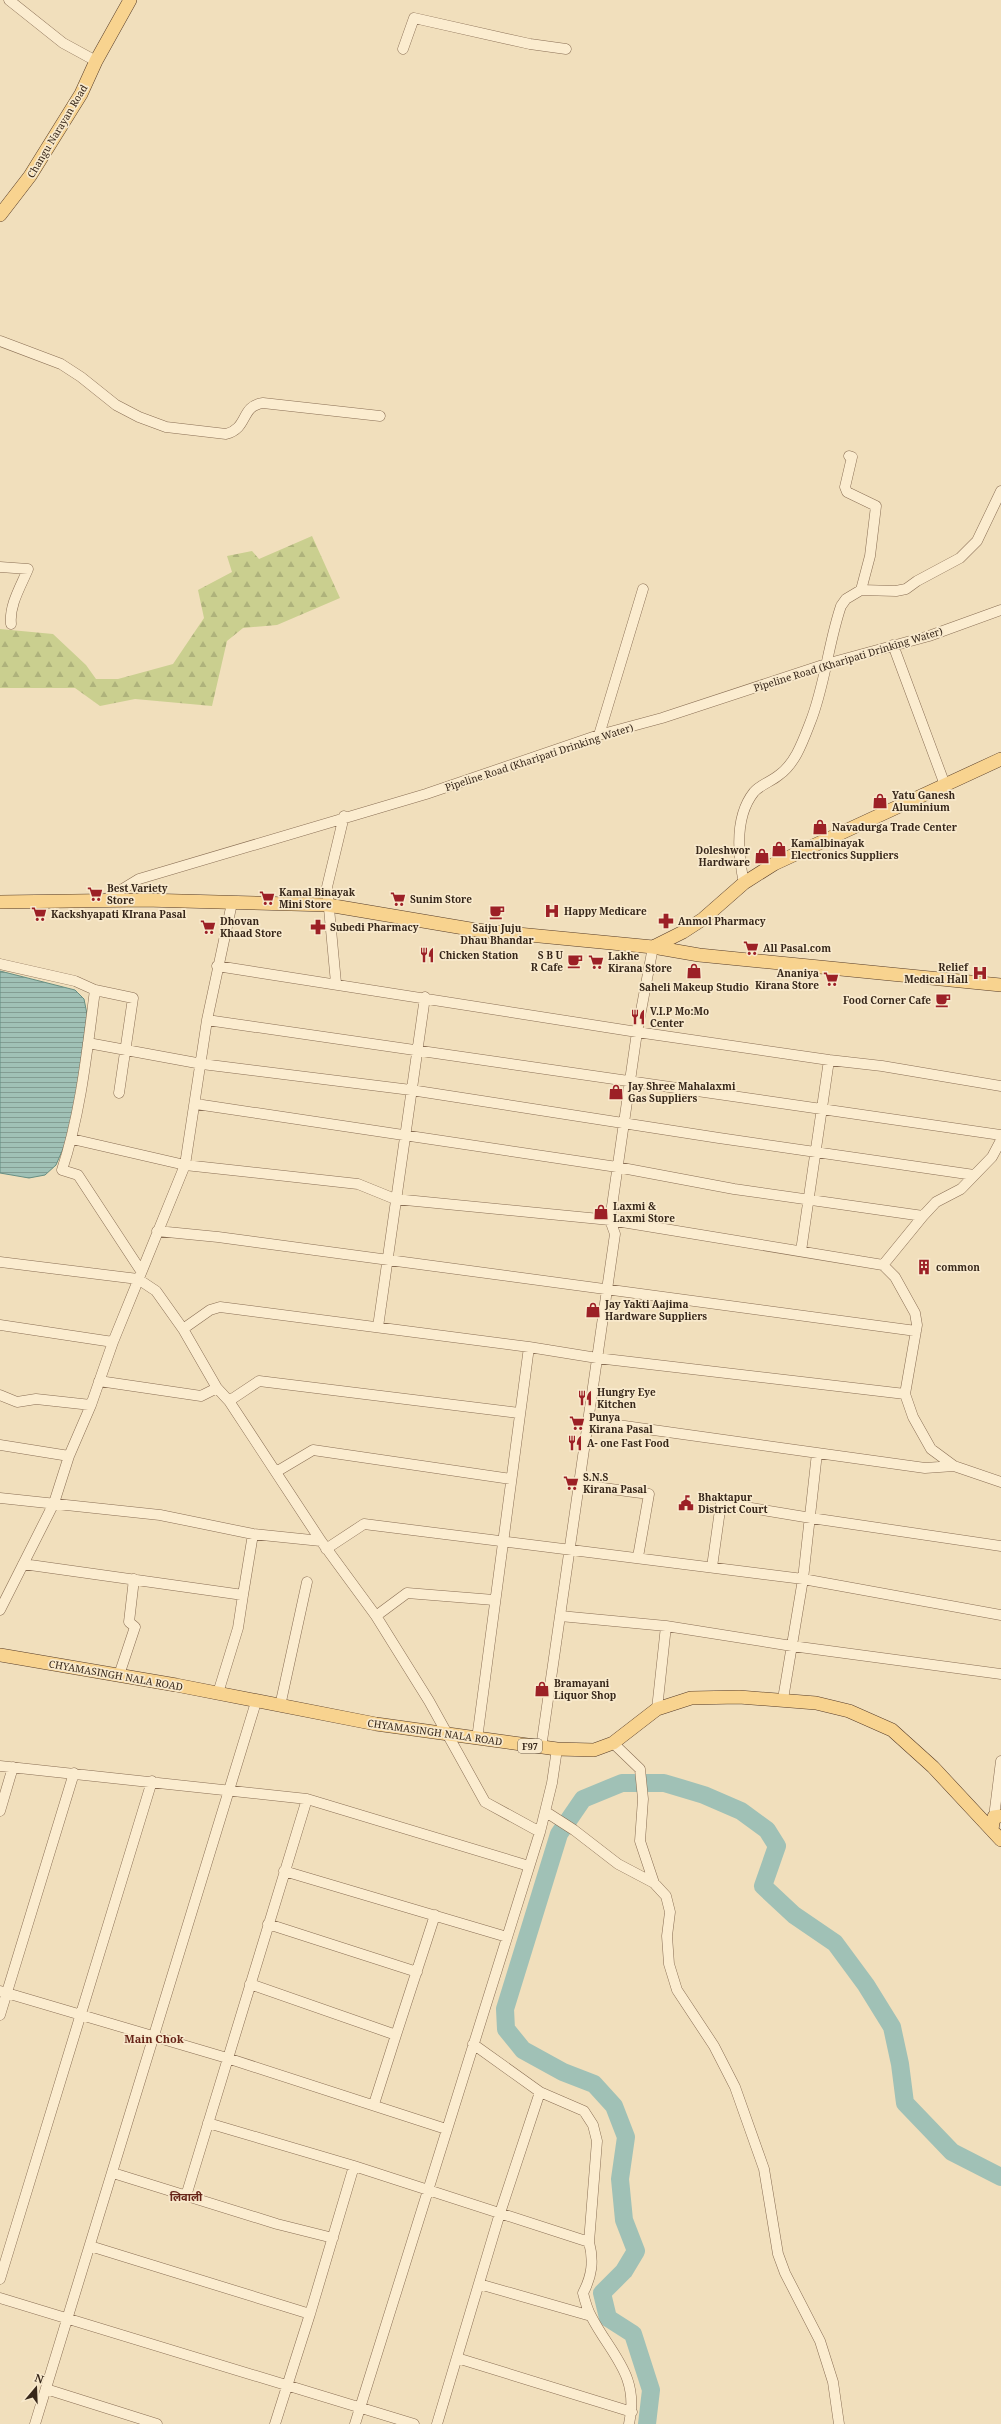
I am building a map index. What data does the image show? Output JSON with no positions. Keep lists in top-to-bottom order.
{
  "streets": {
    "main road": ["Changu Narayan Road", "CHYAMASINGH NALA ROAD", "F97"],
    "street": ["Pipeline Road (Kharipati Drinking Water)"]
  },
  "districts": ["Main Chok", "लिवाली"],
  "places": {
    "shop": [
      "Yatu Ganesh Aluminium",
      "Navadurga Trade Center",
      "Kamalbinayak Electronics Suppliers",
      "Doleshwor Hardware",
      "Saheli Makeup Studio",
      "Jay Shree Mahalaxmi Gas Suppliers",
      "Laxmi & Laxmi Store",
      "Jay Yakti Aajima Hardware Suppliers",
      "Bramayani Liquor Shop"
    ],
    "supermarket": [
      "Best Variety Store",
      "Kamal Binayak Mini Store",
      "Sunim Store",
      "Kackshyapati KIrana Pasal",
      "Dhovan Khaad Store",
      "All Pasal.com",
      "Lakhe Kirana Store",
      "Ananiya Kirana Store",
      "Punya Kirana Pasal",
      "S.N.S Kirana Pasal"
    ],
    "hospital": ["Happy Medicare", "Relief Medical Hall"],
    "cafe": ["Saiju Juju Dhau Bhandar", "S B U R Cafe", "Food Corner Cafe"],
    "pharmacy": ["Anmol Pharmacy", "Subedi Pharmacy"],
    "restaurant": [
      "Chicken Station",
      "V.I.P Mo:Mo Center",
      "Hungry Eye Kitchen",
      "A- one Fast Food"
    ],
    "building": ["common"],
    "public building": ["Bhaktapur District Court"]
  },
  "north": "top"
}
